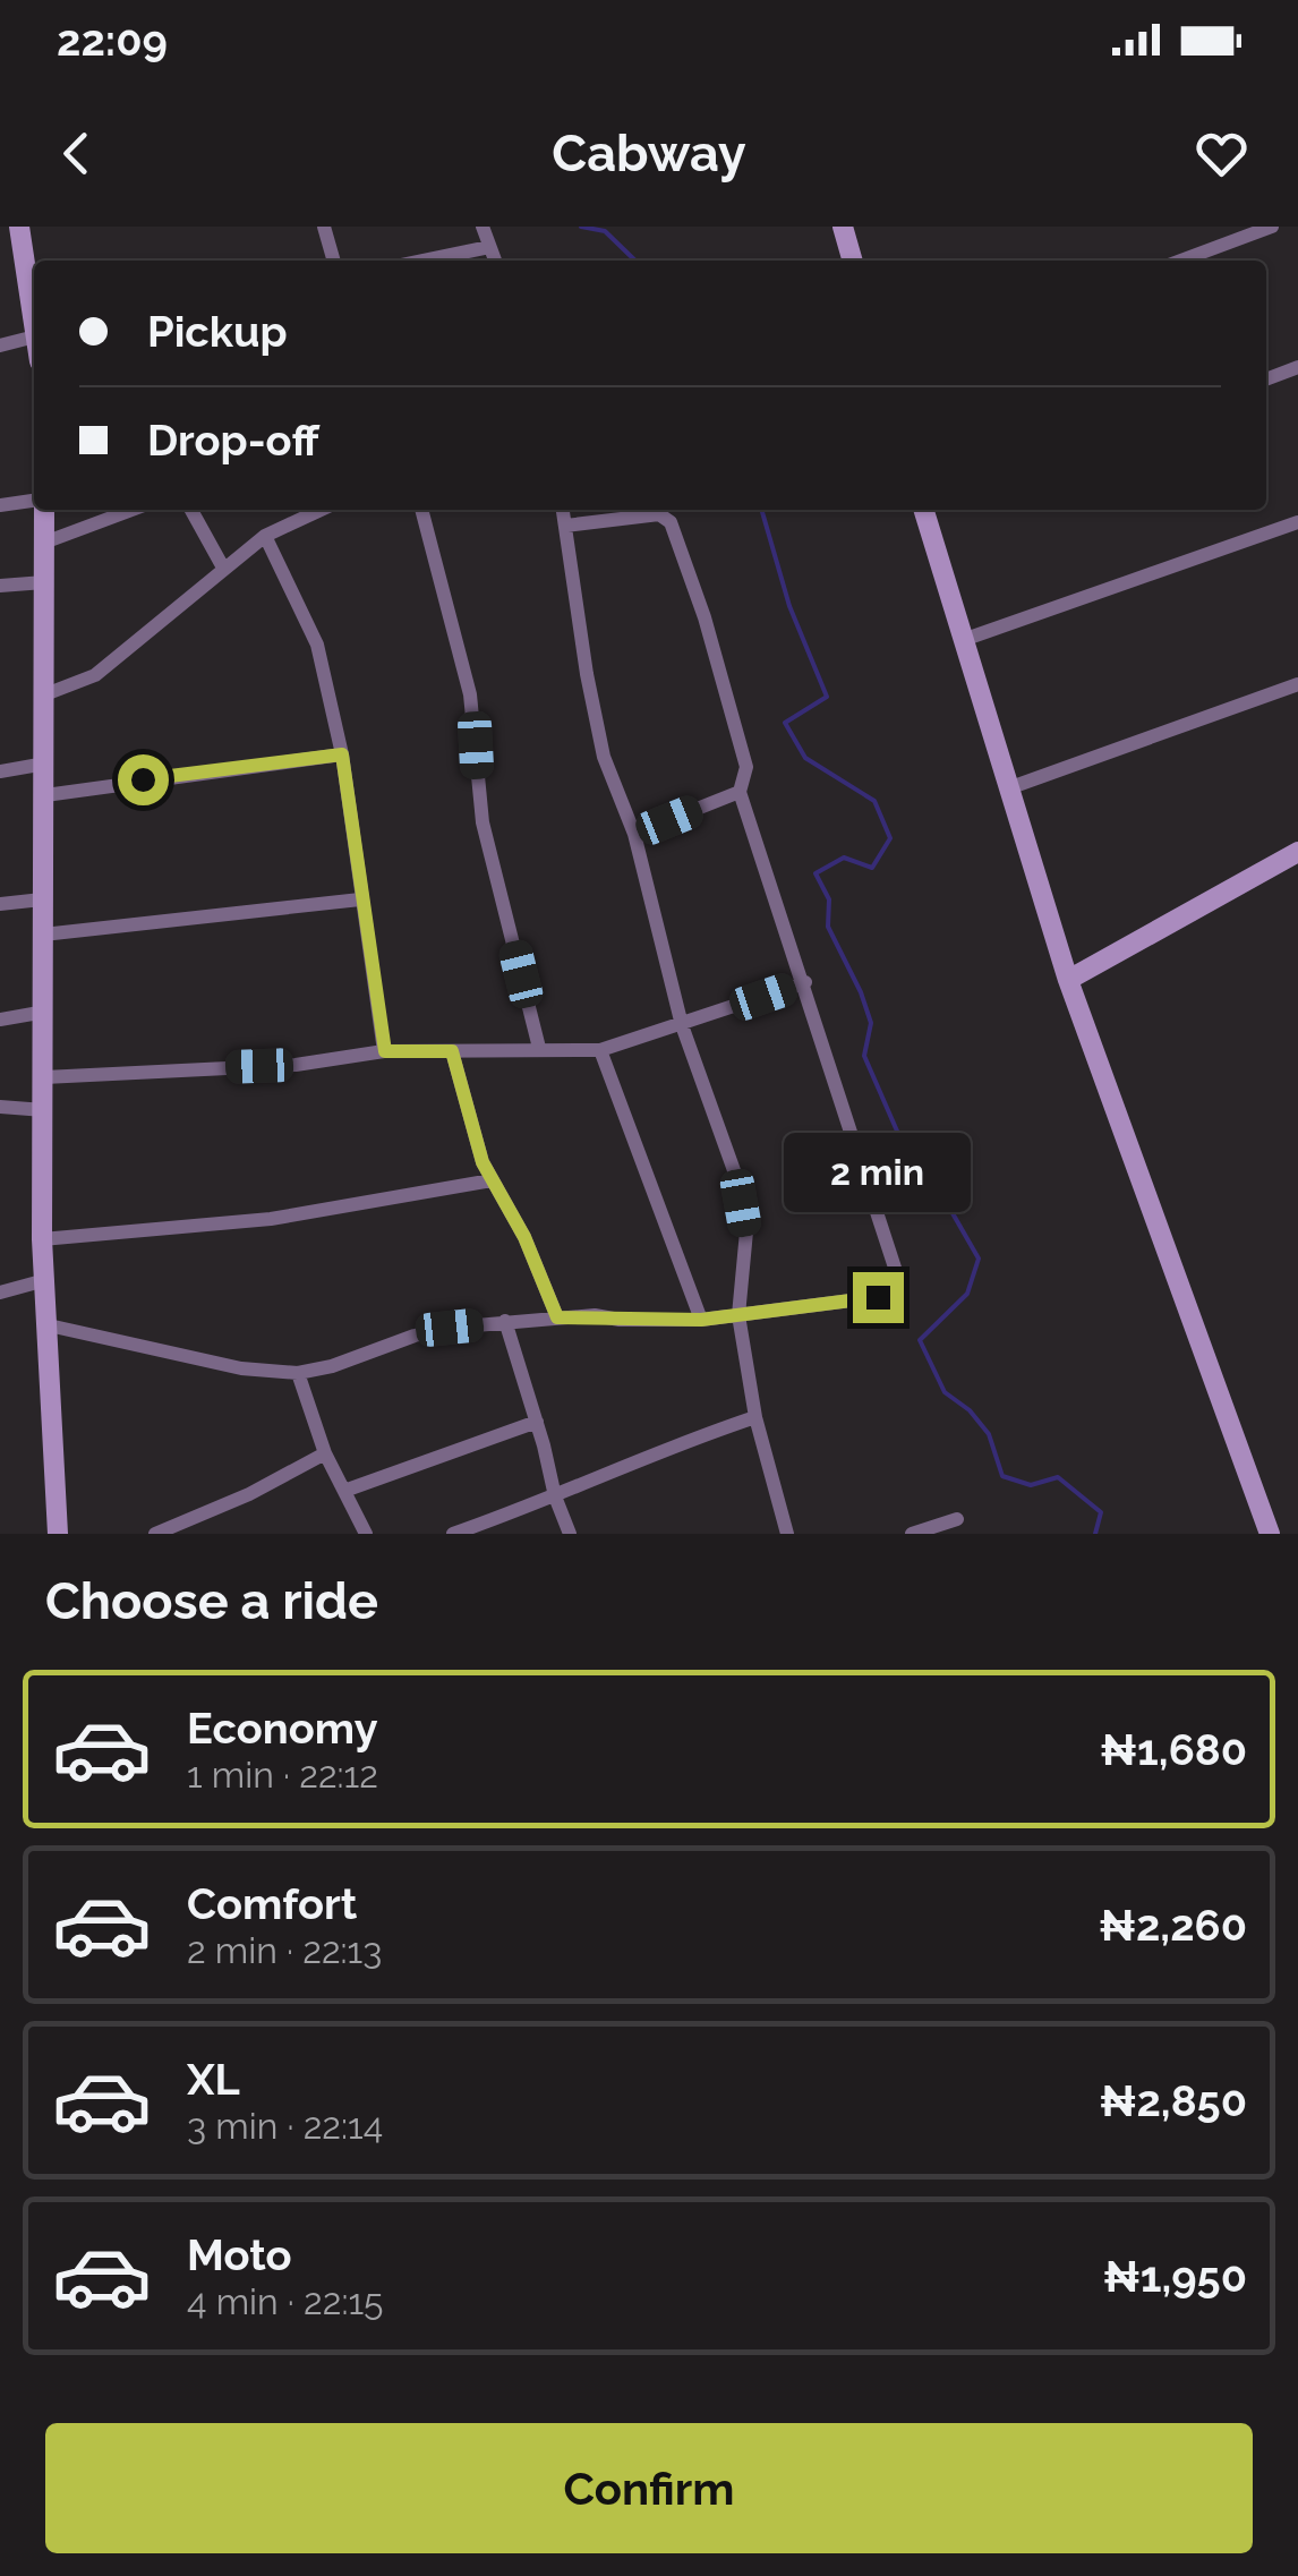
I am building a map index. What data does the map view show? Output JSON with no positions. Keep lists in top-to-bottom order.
{
  "page": {
    "status": "22:09",
    "header": "Cabway",
    "banner": ["Pickup", "Drop-off"],
    "bubble": "2 min",
    "heading": "Choose a ride",
    "list": [
      {
        "name": "Economy",
        "note": "1 min · 22:12",
        "value": "₦1,680"
      },
      {
        "name": "Comfort",
        "note": "2 min · 22:13",
        "value": "₦2,260"
      },
      {
        "name": "XL",
        "note": "3 min · 22:14",
        "value": "₦2,850"
      },
      {
        "name": "Moto",
        "note": "4 min · 22:15",
        "value": "₦1,950"
      }
    ],
    "buttons": "Confirm"
  }
}
